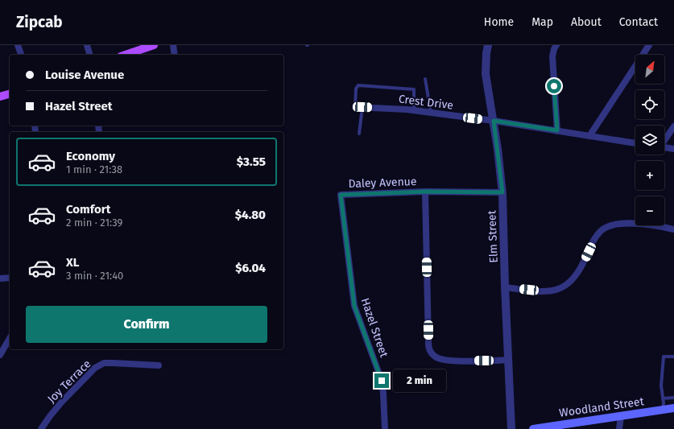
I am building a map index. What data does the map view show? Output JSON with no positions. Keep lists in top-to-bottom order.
{
  "streets": {
    "main road": ["Woodland Street"],
    "street": [
      "Crest Drive",
      "Daley Avenue",
      "Elm Street",
      "Hazel Street",
      "Joy Terrace"
    ]
  },
  "crossings": [
    ["Crest Drive", "Elm Street"],
    ["Daley Avenue", "Elm Street"],
    ["Daley Avenue", "Hazel Street"]
  ],
  "north": "top right",
  "page": {
    "header": "Zipcab",
    "nav": [
      "Home",
      "Map",
      "About",
      "Contact"
    ],
    "map_buttons": ["+", "−"],
    "banner": ["Louise Avenue", "Hazel Street"],
    "list": [
      {
        "name": "Economy",
        "note": "1 min · 21:38",
        "value": "$3.55"
      },
      {
        "name": "Comfort",
        "note": "2 min · 21:39",
        "value": "$4.80"
      },
      {
        "name": "XL",
        "note": "3 min · 21:40",
        "value": "$6.04"
      }
    ],
    "buttons": "Confirm",
    "bubble": "2 min"
  }
}
